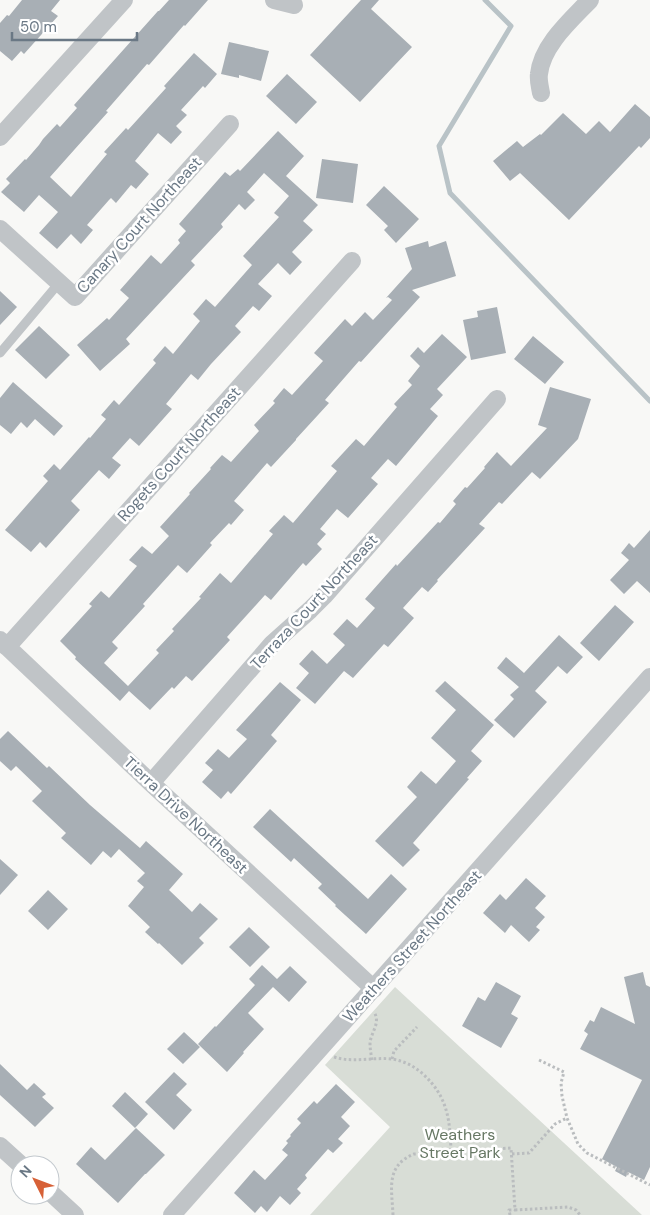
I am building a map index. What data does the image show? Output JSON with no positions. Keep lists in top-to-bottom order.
{
  "streets": {
    "street": [
      "Canary Court Northeast",
      "Rogets Court Northeast",
      "Terraza Court Northeast",
      "Tierra Drive Northeast",
      "Weathers Street Northeast"
    ]
  },
  "crossings": [
    ["Rogets Court Northeast", "Tierra Drive Northeast"],
    ["Terraza Court Northeast", "Tierra Drive Northeast"],
    ["Tierra Drive Northeast", "Weathers Street Northeast"]
  ],
  "parks": ["Weathers Street Park"],
  "scale_bar": "50 m",
  "north": "top left"
}
